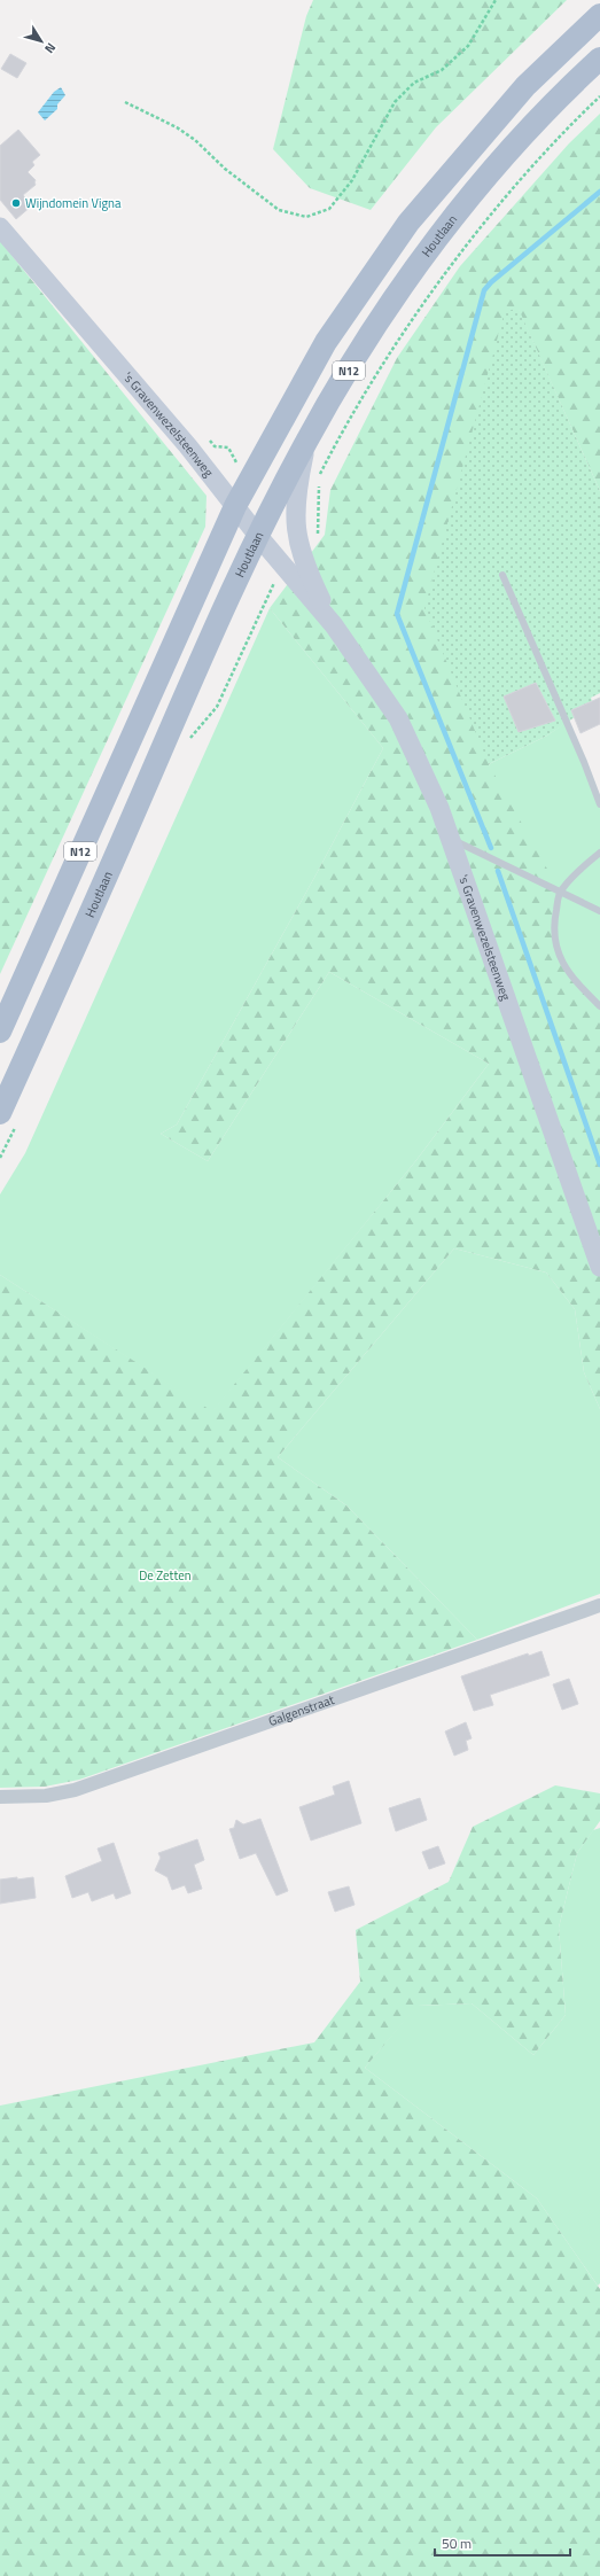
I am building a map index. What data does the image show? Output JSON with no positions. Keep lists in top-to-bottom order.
{
  "streets": {
    "main road": ["Houtlaan", "N12"],
    "street": ["'s Gravenwezelsteenweg", "Galgenstraat"]
  },
  "crossings": [
    ["Houtlaan", "'s Gravenwezelsteenweg"],
    ["N12", "'s Gravenwezelsteenweg"]
  ],
  "parks": ["De Zetten"],
  "places": ["Wijndomein Vigna"],
  "scale_bar": "50 m",
  "north": "bottom right"
}
